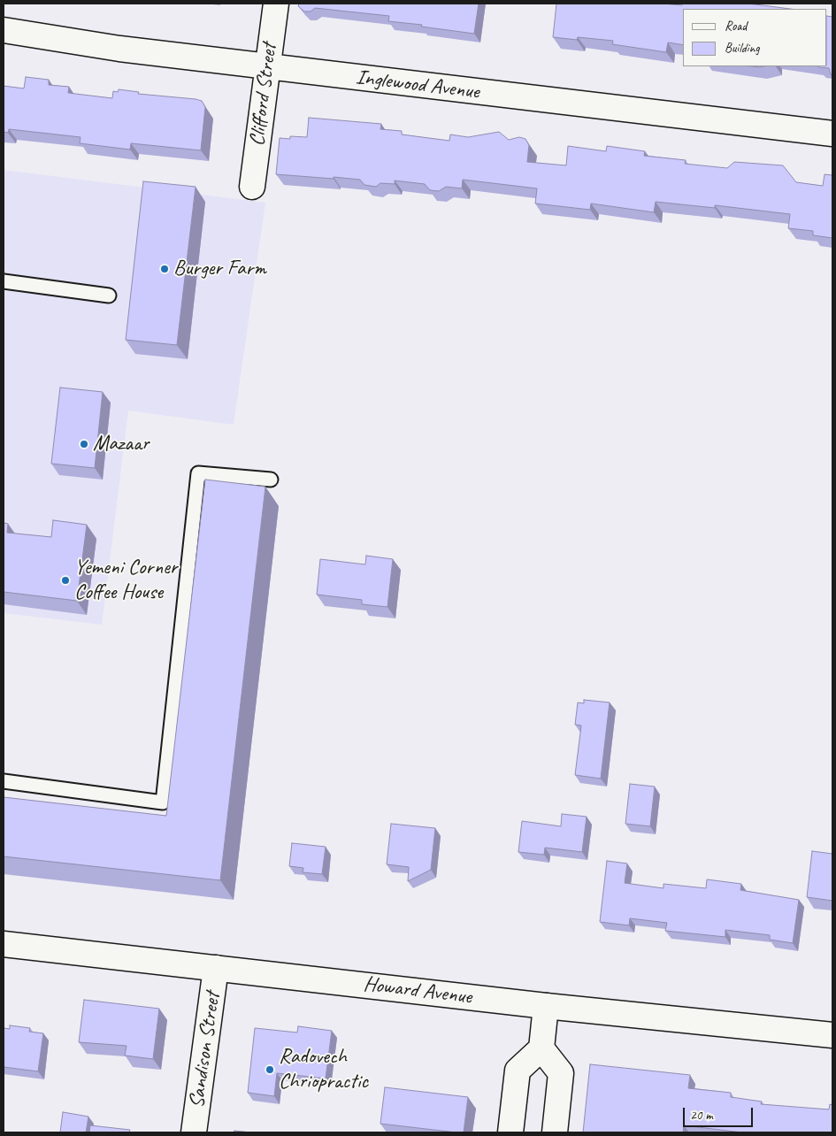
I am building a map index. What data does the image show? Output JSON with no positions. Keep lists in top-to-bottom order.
{
  "streets": {
    "street": [
      "Inglewood Avenue",
      "Clifford Street",
      "Howard Avenue",
      "Sandison Street"
    ]
  },
  "crossings": [
    ["Inglewood Avenue", "Clifford Street"],
    ["Howard Avenue", "Sandison Street"]
  ],
  "places": [
    "Burger Farm",
    "Mazaar",
    "Yemeni Corner Coffee House",
    "Radovech Chriopractic"
  ],
  "legend": ["Road", "Building"],
  "scale_bar": "20 m"
}
